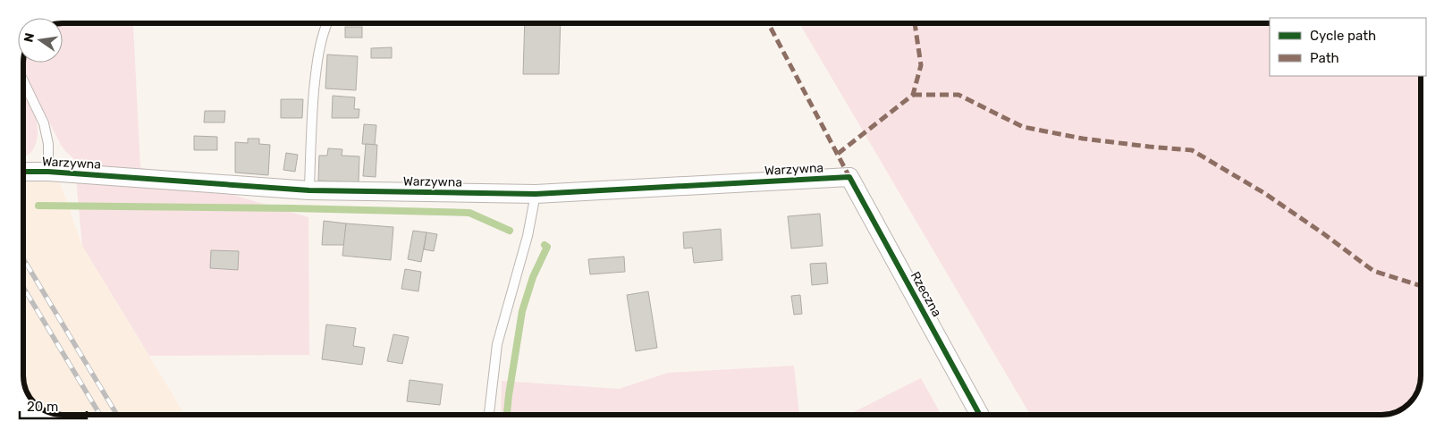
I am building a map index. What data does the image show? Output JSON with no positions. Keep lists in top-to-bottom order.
{
  "streets": {
    "street": ["Warzywna", "Rzeczna"]
  },
  "crossings": [
    ["Warzywna", "Rzeczna"]
  ],
  "legend": ["Cycle path", "Path"],
  "scale_bar": "20 m",
  "north": "left"
}
